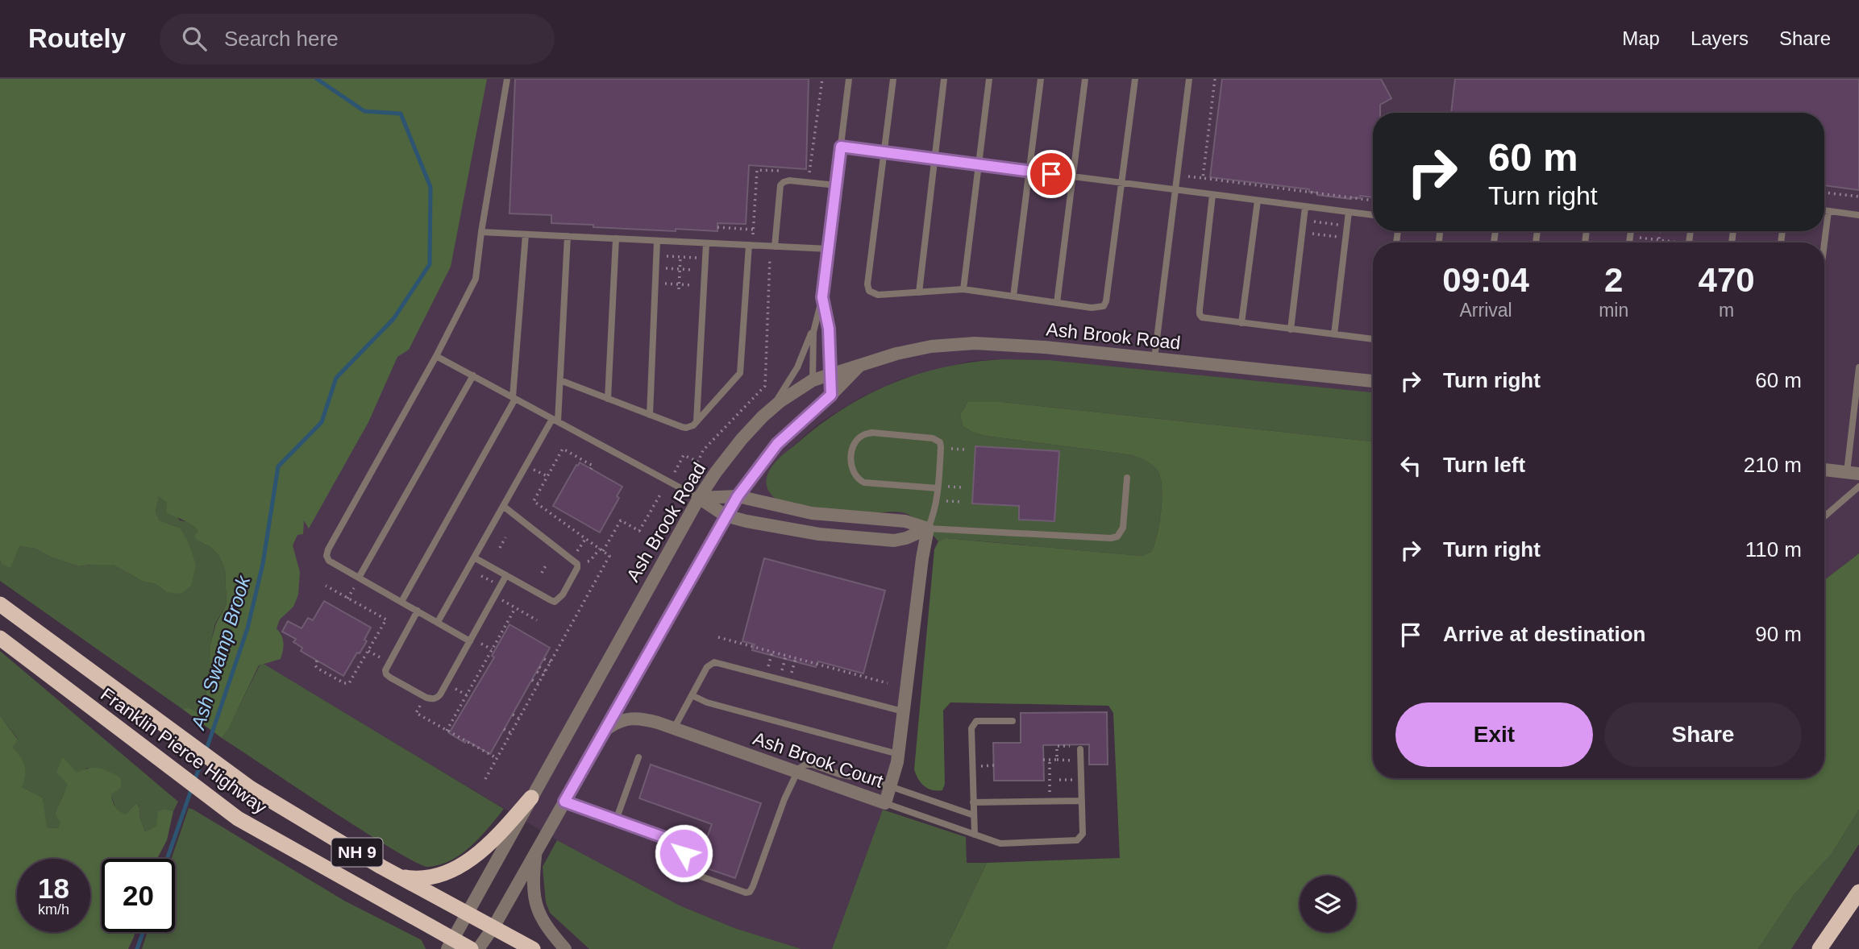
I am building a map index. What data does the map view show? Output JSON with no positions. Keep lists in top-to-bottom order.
{
  "streets": {
    "highway": ["Franklin Pierce Highway", "NH 9"],
    "street": ["Ash Brook Road", "Ash Brook Court"]
  },
  "crossings": [
    ["Ash Brook Road", "Franklin Pierce Highway"]
  ],
  "water": ["Ash Swamp Brook"],
  "page": {
    "header": "Routely",
    "search": "Search here",
    "nav": ["Map", "Layers", "Share"],
    "turn": ["60 m", "Turn right"],
    "eta": [
      "09:04",
      "Arrival",
      "2",
      "min",
      "470",
      "m"
    ],
    "list": [
      {
        "name": "Turn right",
        "value": "60 m"
      },
      {
        "name": "Turn left",
        "value": "210 m"
      },
      {
        "name": "Turn right",
        "value": "110 m"
      },
      {
        "name": "Arrive at destination",
        "value": "90 m"
      }
    ],
    "buttons": ["Exit", "Share"],
    "speed": "18 km/h",
    "limit": "20"
  }
}
